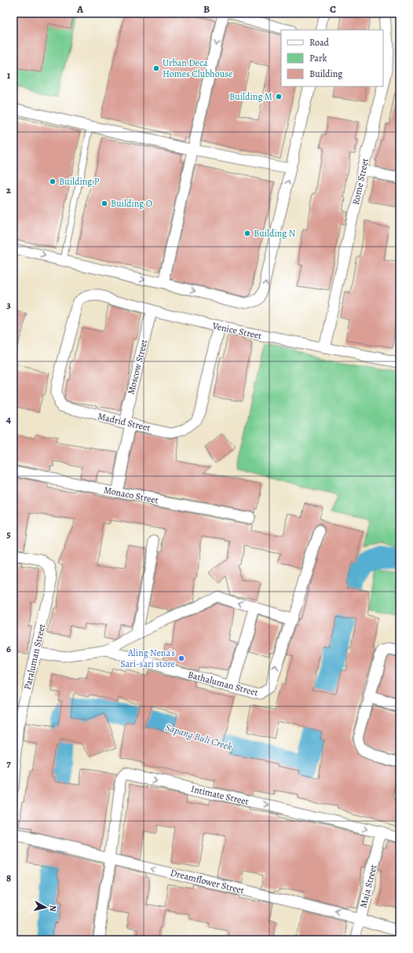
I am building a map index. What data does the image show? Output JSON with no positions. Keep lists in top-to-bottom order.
{
  "streets": {
    "street": [
      "Rome Street",
      "Venice Street",
      "Moscow Street",
      "Madrid Street",
      "Monaco Street",
      "Paraluman Street",
      "Bathaluman Street",
      "Intimate Street",
      "Dreamflower Street",
      "Maja Street"
    ]
  },
  "crossings": [
    ["Rome Street", "Venice Street"],
    ["Venice Street", "Moscow Street"],
    ["Venice Street", "Madrid Street"],
    ["Moscow Street", "Madrid Street"],
    ["Moscow Street", "Monaco Street"],
    ["Paraluman Street", "Bathaluman Street"],
    ["Intimate Street", "Dreamflower Street"],
    ["Intimate Street", "Maja Street"],
    ["Dreamflower Street", "Maja Street"]
  ],
  "one_way": ["Dreamflower Street"],
  "water": ["Sapang Buli Creek"],
  "places": [
    "Urban Deca Homes Clubhouse",
    "Building M",
    "Building P",
    "Building O",
    "Building N",
    "Aling Nena's Sari-sari store"
  ],
  "legend": ["Road", "Park", "Building"],
  "north": "right",
  "grid": {
    "columns": ["A", "B", "C"],
    "rows": [
      "1",
      "2",
      "3",
      "4",
      "5",
      "6",
      "7",
      "8"
    ]
  }
}
